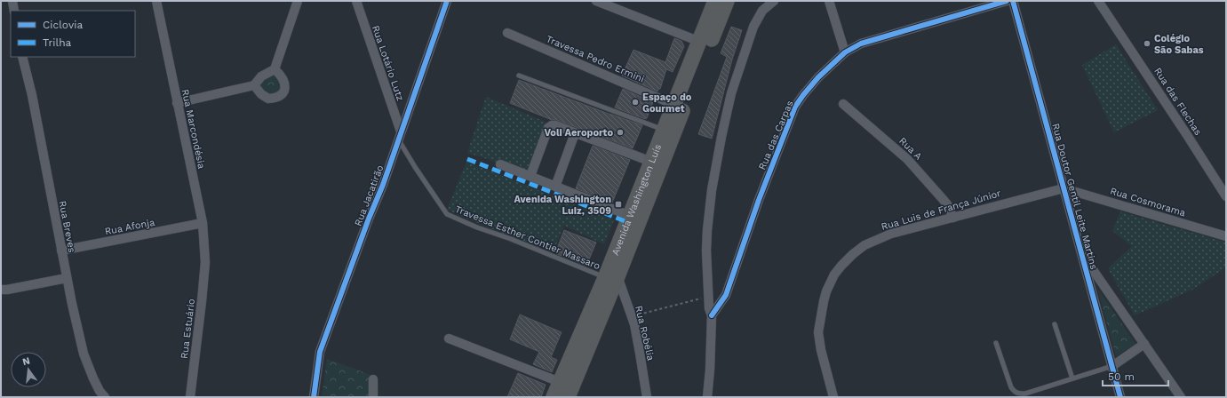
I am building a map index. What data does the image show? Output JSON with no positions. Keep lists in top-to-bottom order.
{
  "streets": {
    "highway": ["Avenida Washington Luís"],
    "street": [
      "Travessa Pedro Ermini",
      "Rua Lotário Lutz",
      "Rua das Flechas",
      "Rua Marcondésia",
      "Rua das Carpas",
      "Rua A",
      "Rua Jacatirão",
      "Rua Doutor Gentil Leite Martins",
      "Rua Cosmorama",
      "Rua Luis de França Júnior",
      "Rua Breves",
      "Rua Afonja",
      "Rua Estuário",
      "Rua Robélia"
    ],
    "lane": ["Travessa Esther Contier Massaro"]
  },
  "crossings": [
    ["Travessa Pedro Ermini", "Avenida Washington Luís"],
    ["Rua Lotário Lutz", "Rua Jacatirão"],
    ["Rua Lotário Lutz", "Travessa Esther Contier Massaro"],
    ["Rua Marcondésia", "Rua Afonja"],
    ["Rua Marcondésia", "Rua Estuário"],
    ["Rua A", "Rua Luis de França Júnior"],
    ["Rua Jacatirão", "Travessa Esther Contier Massaro"],
    ["Rua Doutor Gentil Leite Martins", "Rua Cosmorama"],
    ["Rua Doutor Gentil Leite Martins", "Rua Luis de França Júnior"],
    ["Avenida Washington Luís", "Travessa Esther Contier Massaro"],
    ["Avenida Washington Luís", "Rua Robélia"],
    ["Rua Cosmorama", "Rua Luis de França Júnior"],
    ["Rua Breves", "Rua Afonja"],
    ["Travessa Esther Contier Massaro", "Rua Robélia"]
  ],
  "places": {
    "other": ["Colégio São Sabas", "Espaço do Gourmet", "Voli Aeroporto"],
    "transit": ["Avenida Washington Luiz, 3509"]
  },
  "legend": ["Ciclovia", "Trilha"],
  "scale_bar": "50 m",
  "north": "top"
}
